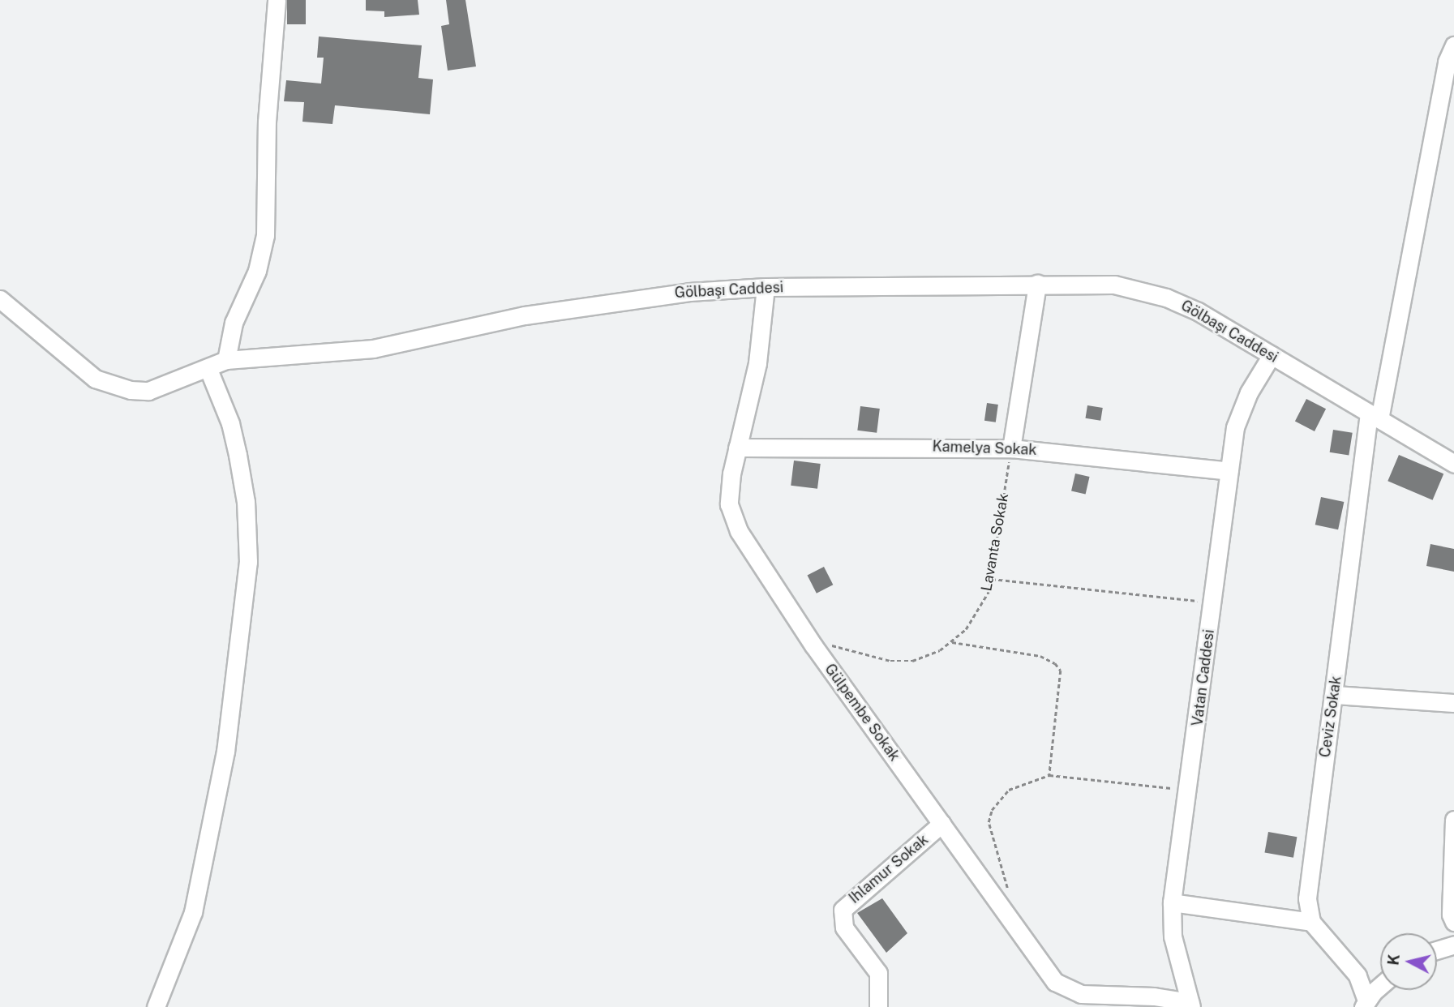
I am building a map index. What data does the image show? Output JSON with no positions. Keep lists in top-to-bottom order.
{
  "streets": {
    "street": [
      "Gölbaşı Caddesi",
      "Kamelya Sokak",
      "Vatan Caddesi",
      "Gülpembe Sokak",
      "Ceviz Sokak",
      "Ihlamur Sokak"
    ],
    "path": ["Lavanta Sokak"]
  },
  "crossings": [
    ["Gölbaşı Caddesi", "Vatan Caddesi"],
    ["Gölbaşı Caddesi", "Gülpembe Sokak"],
    ["Gölbaşı Caddesi", "Ceviz Sokak"],
    ["Kamelya Sokak", "Lavanta Sokak"],
    ["Kamelya Sokak", "Vatan Caddesi"],
    ["Kamelya Sokak", "Gülpembe Sokak"],
    ["Lavanta Sokak", "Gülpembe Sokak"],
    ["Vatan Caddesi", "Gülpembe Sokak"],
    ["Gülpembe Sokak", "Ihlamur Sokak"]
  ],
  "north": "left"
}
